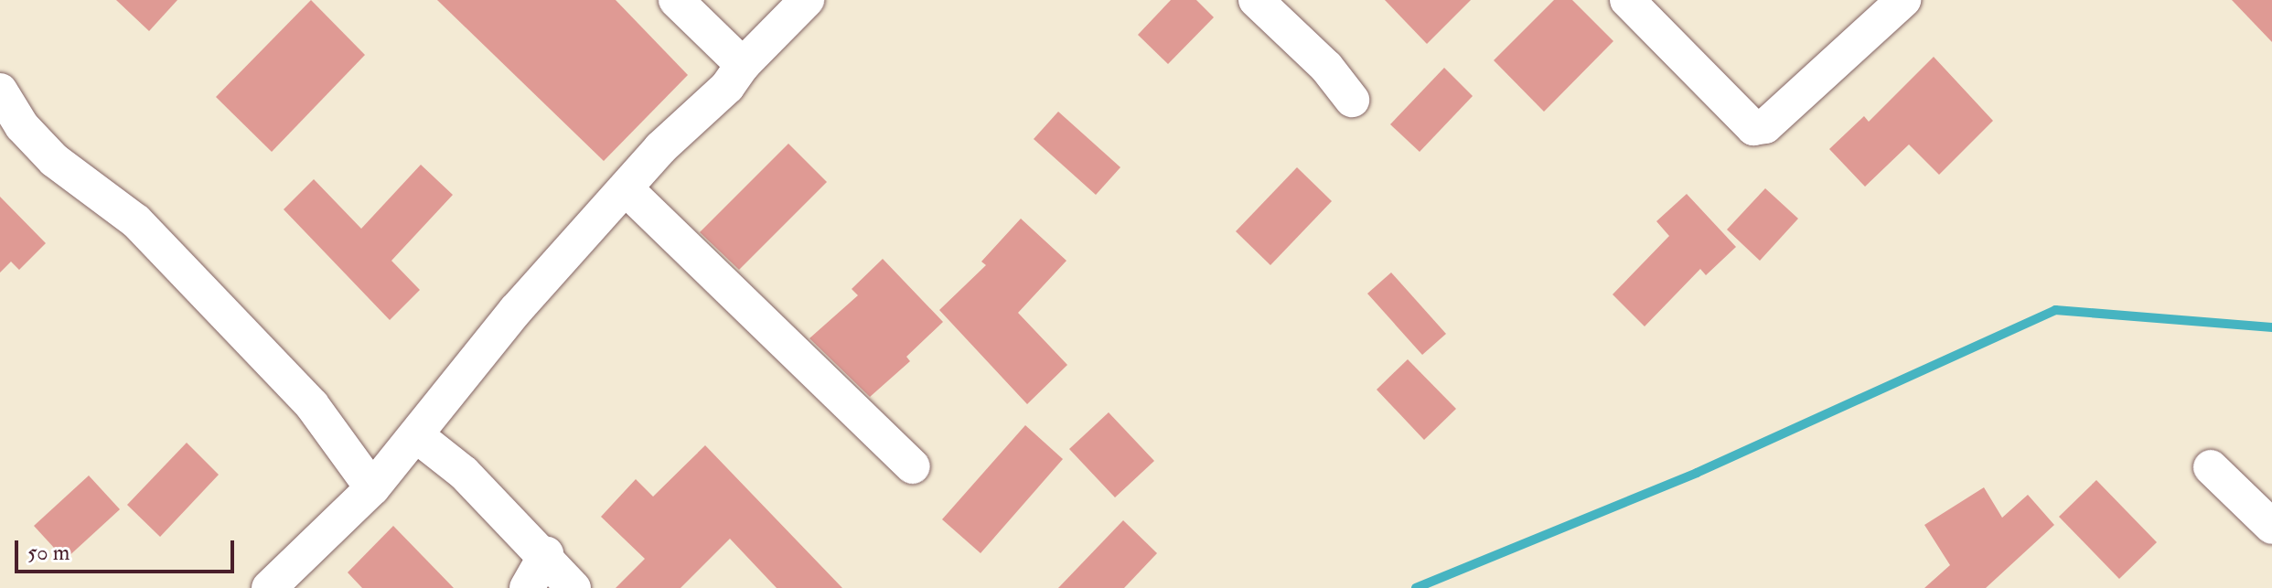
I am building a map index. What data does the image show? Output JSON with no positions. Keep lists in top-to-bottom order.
{
  "scale_bar": "50 m"
}
